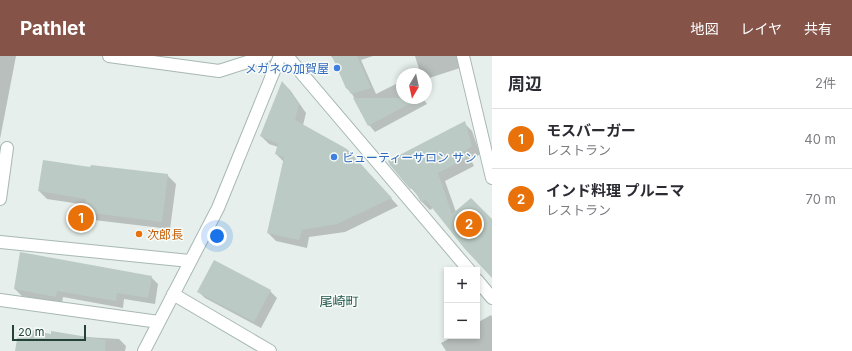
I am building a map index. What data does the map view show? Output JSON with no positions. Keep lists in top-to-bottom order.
{
  "districts": ["尾崎町"],
  "places": ["メガネの加賀屋", "ビューティーサロン サン", "次郎長"],
  "scale_bar": "20 m",
  "north": "bottom",
  "page": {
    "header": "Pathlet",
    "nav": ["地図", "レイヤ", "共有"],
    "heading": ["周辺", "2件"],
    "list": [
      {
        "mark": "1",
        "name": "モスバーガー",
        "note": "レストラン",
        "value": "40 m"
      },
      {
        "mark": "2",
        "name": "インド料理 プルニマ",
        "note": "レストラン",
        "value": "70 m"
      }
    ],
    "pins": ["1", "2"],
    "map_buttons": ["+", "−"],
    "scale": "20 m"
  }
}
